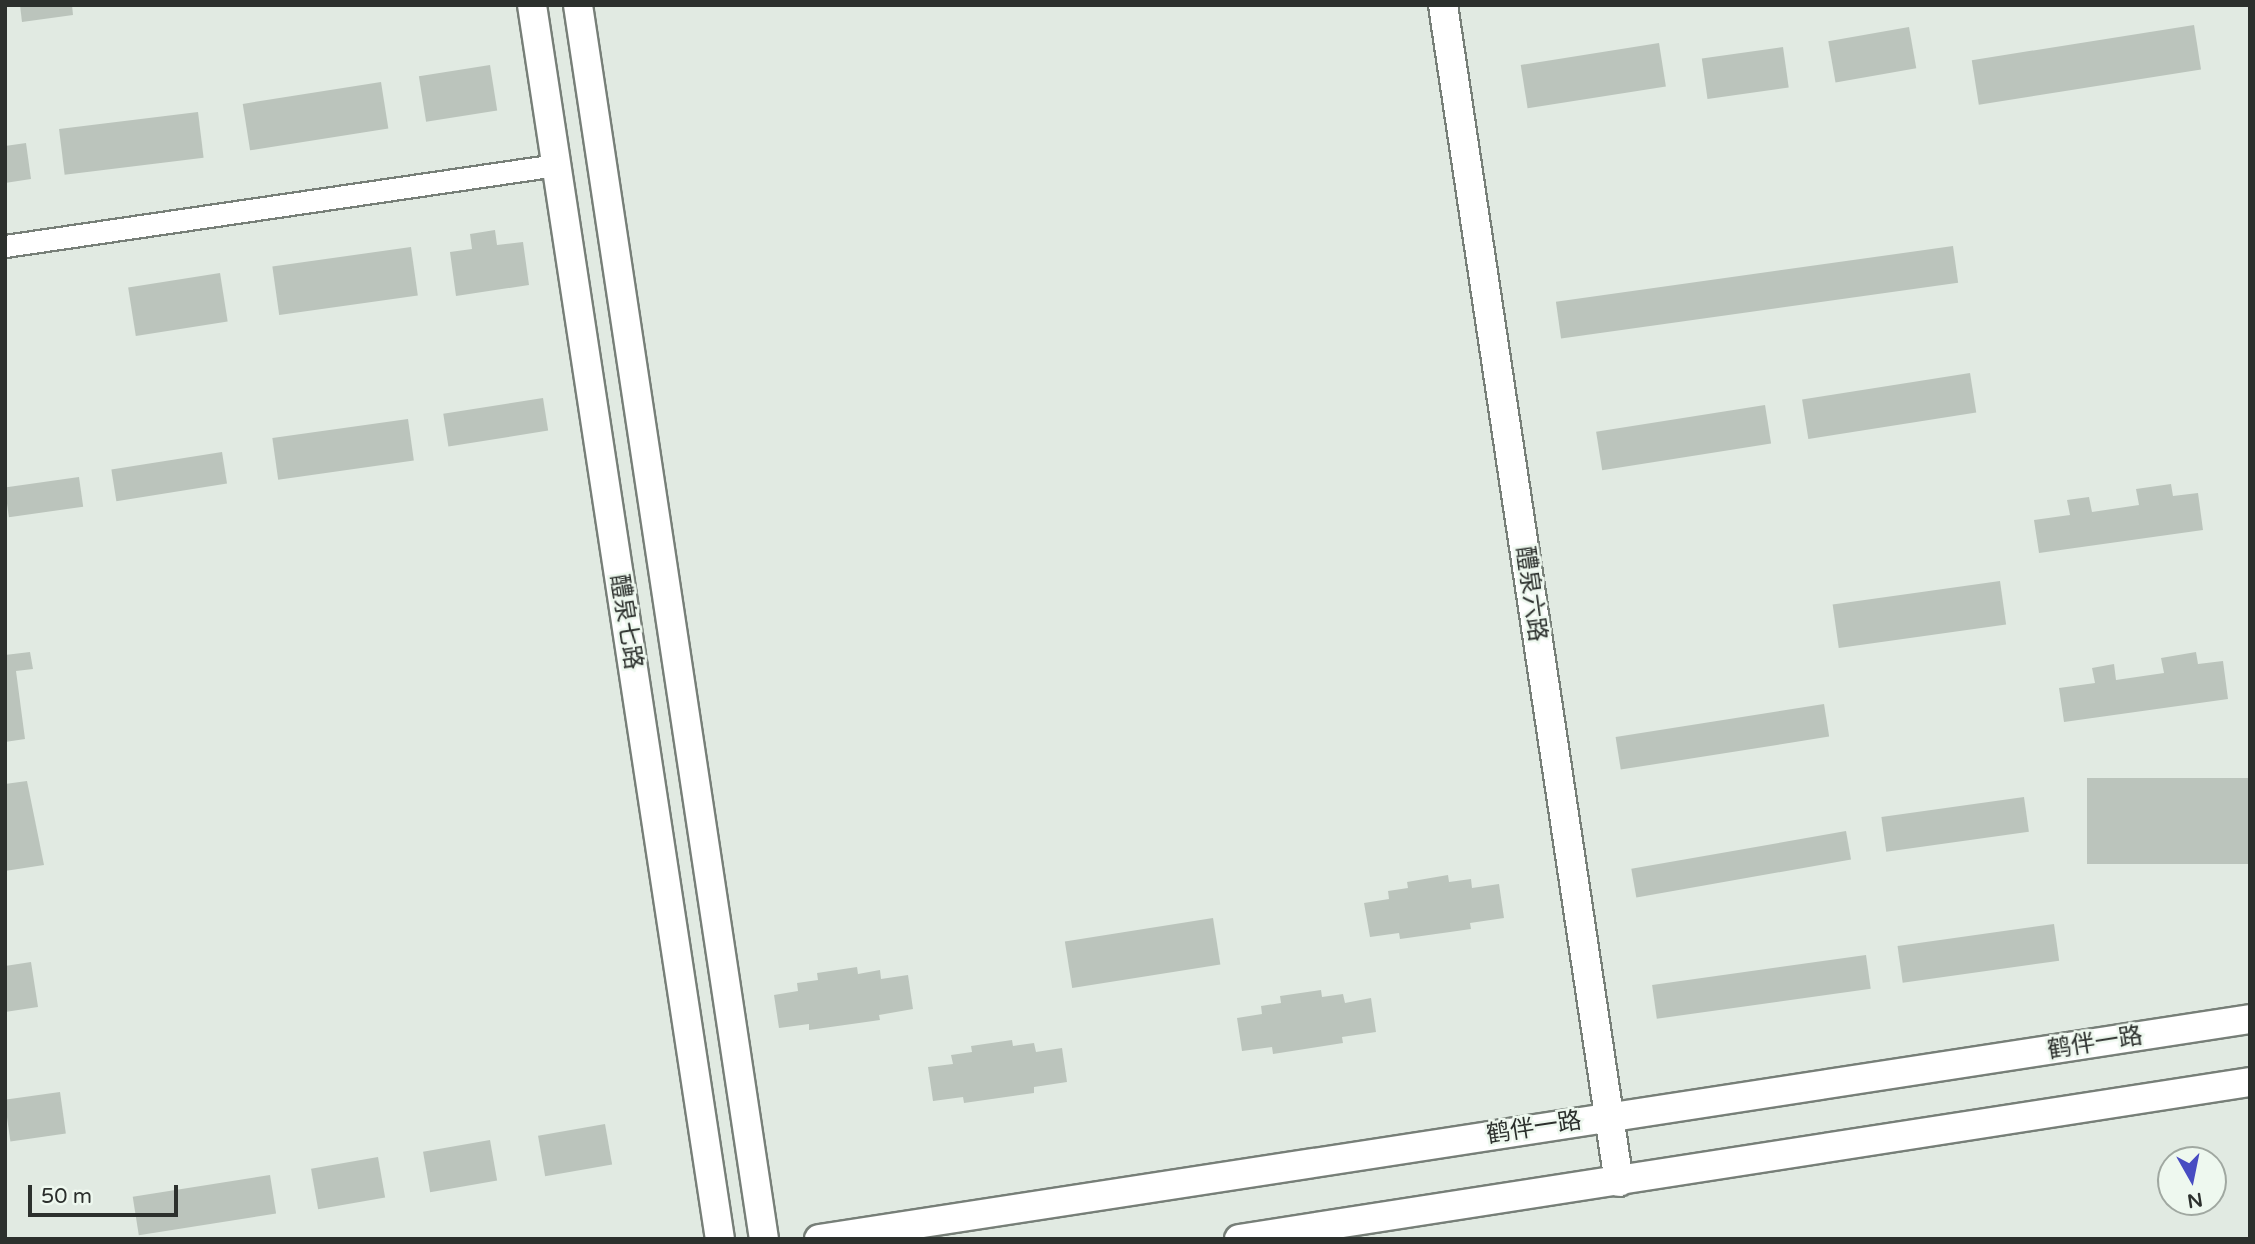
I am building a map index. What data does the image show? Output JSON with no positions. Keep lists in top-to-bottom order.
{
  "streets": {
    "main road": ["醴泉六路", "醴泉七路", "鹤伴一路"]
  },
  "crossings": [
    ["醴泉六路", "鹤伴一路"]
  ],
  "scale_bar": "50 m",
  "north": "bottom"
}
